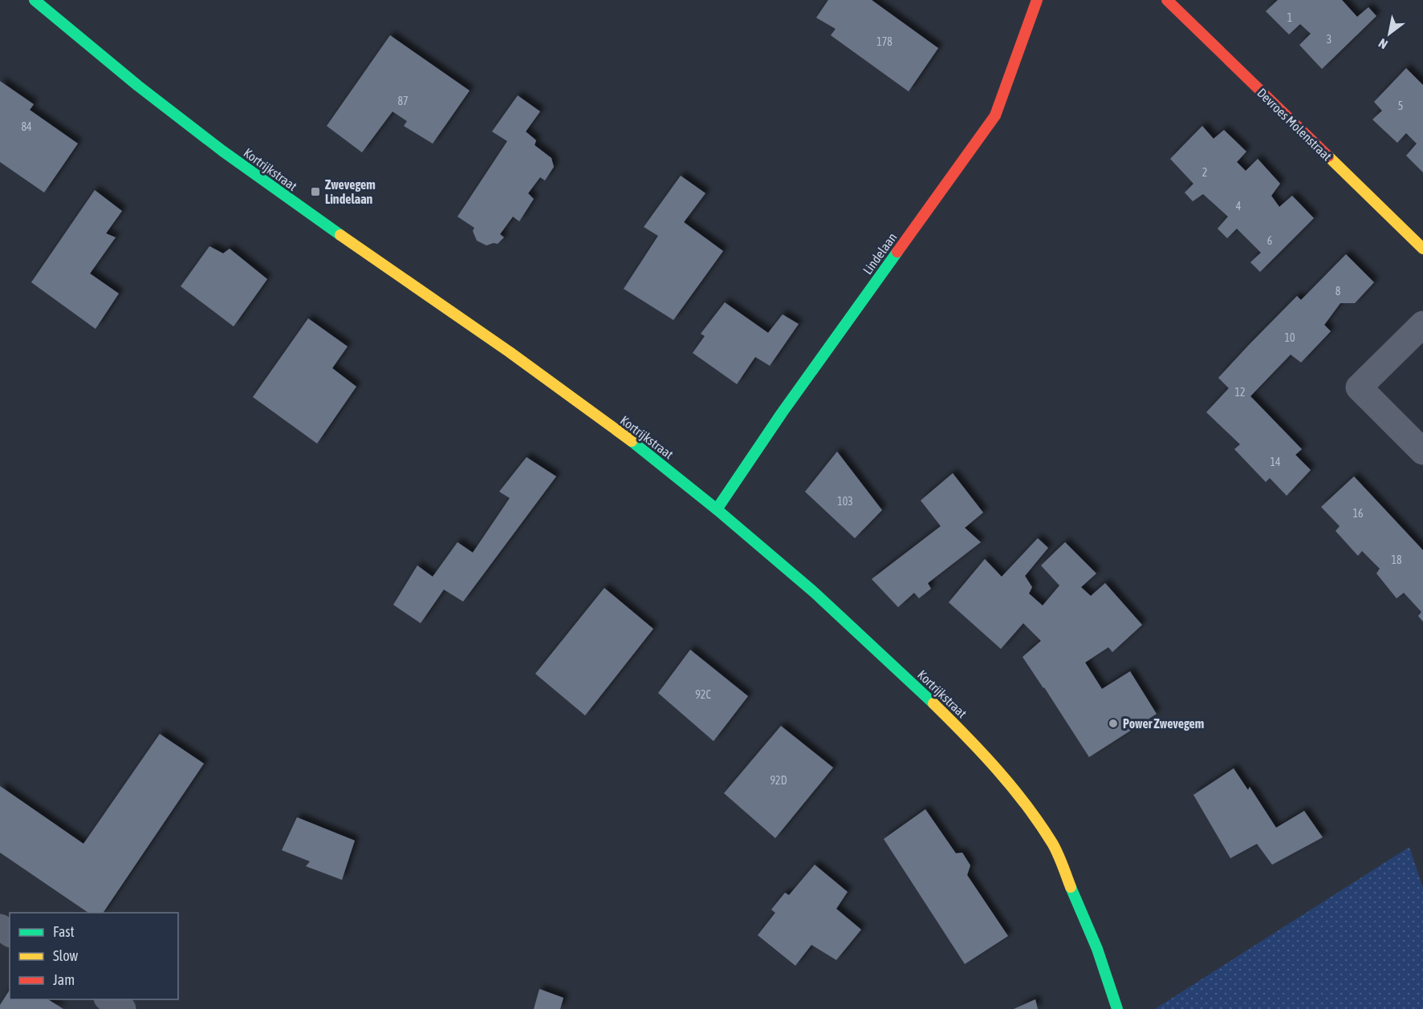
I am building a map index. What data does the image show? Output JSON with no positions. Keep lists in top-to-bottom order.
{
  "streets": {
    "main road": ["Devroes Molenstraat", "Kortrijkstraat", "Lindelaan"]
  },
  "crossings": [
    ["Kortrijkstraat", "Lindelaan"]
  ],
  "places": {
    "transit": ["Zwevegem Lindelaan"],
    "other": ["Power Zwevegem"]
  },
  "house_numbers": [
    "1",
    "3",
    "178",
    "87",
    "5",
    "84",
    "2",
    "4",
    "6",
    "8",
    "10",
    "12",
    "14",
    "103",
    "16",
    "18",
    "92C",
    "92D"
  ],
  "legend": ["Fast", "Slow", "Jam"],
  "north": "bottom left"
}
